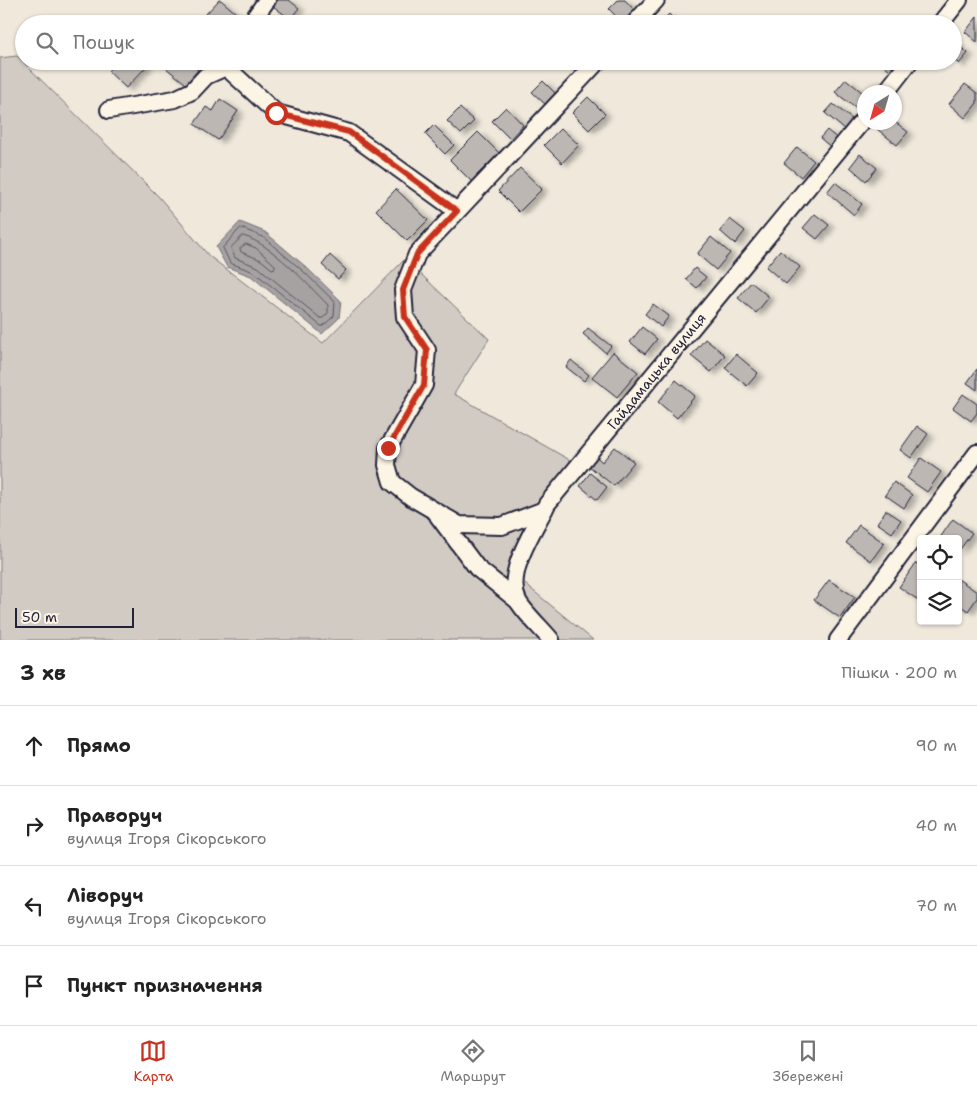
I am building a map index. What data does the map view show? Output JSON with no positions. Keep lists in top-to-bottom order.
{
  "streets": {
    "street": ["Гайдамацька вулиця"]
  },
  "scale_bar": "50 m",
  "north": "bottom left",
  "page": {
    "search": "Пошук",
    "scale": "50 m",
    "heading": ["3 хв", "Пішки · 200 m"],
    "list": [
      ["Прямо", "90 m"],
      ["Праворуч", "вулиця Ігоря Сікорського", "40 m"],
      ["Ліворуч", "вулиця Ігоря Сікорського", "70 m"],
      "Пункт призначення"
    ],
    "nav": ["Карта", "Маршрут", "Збережені"]
  }
}
